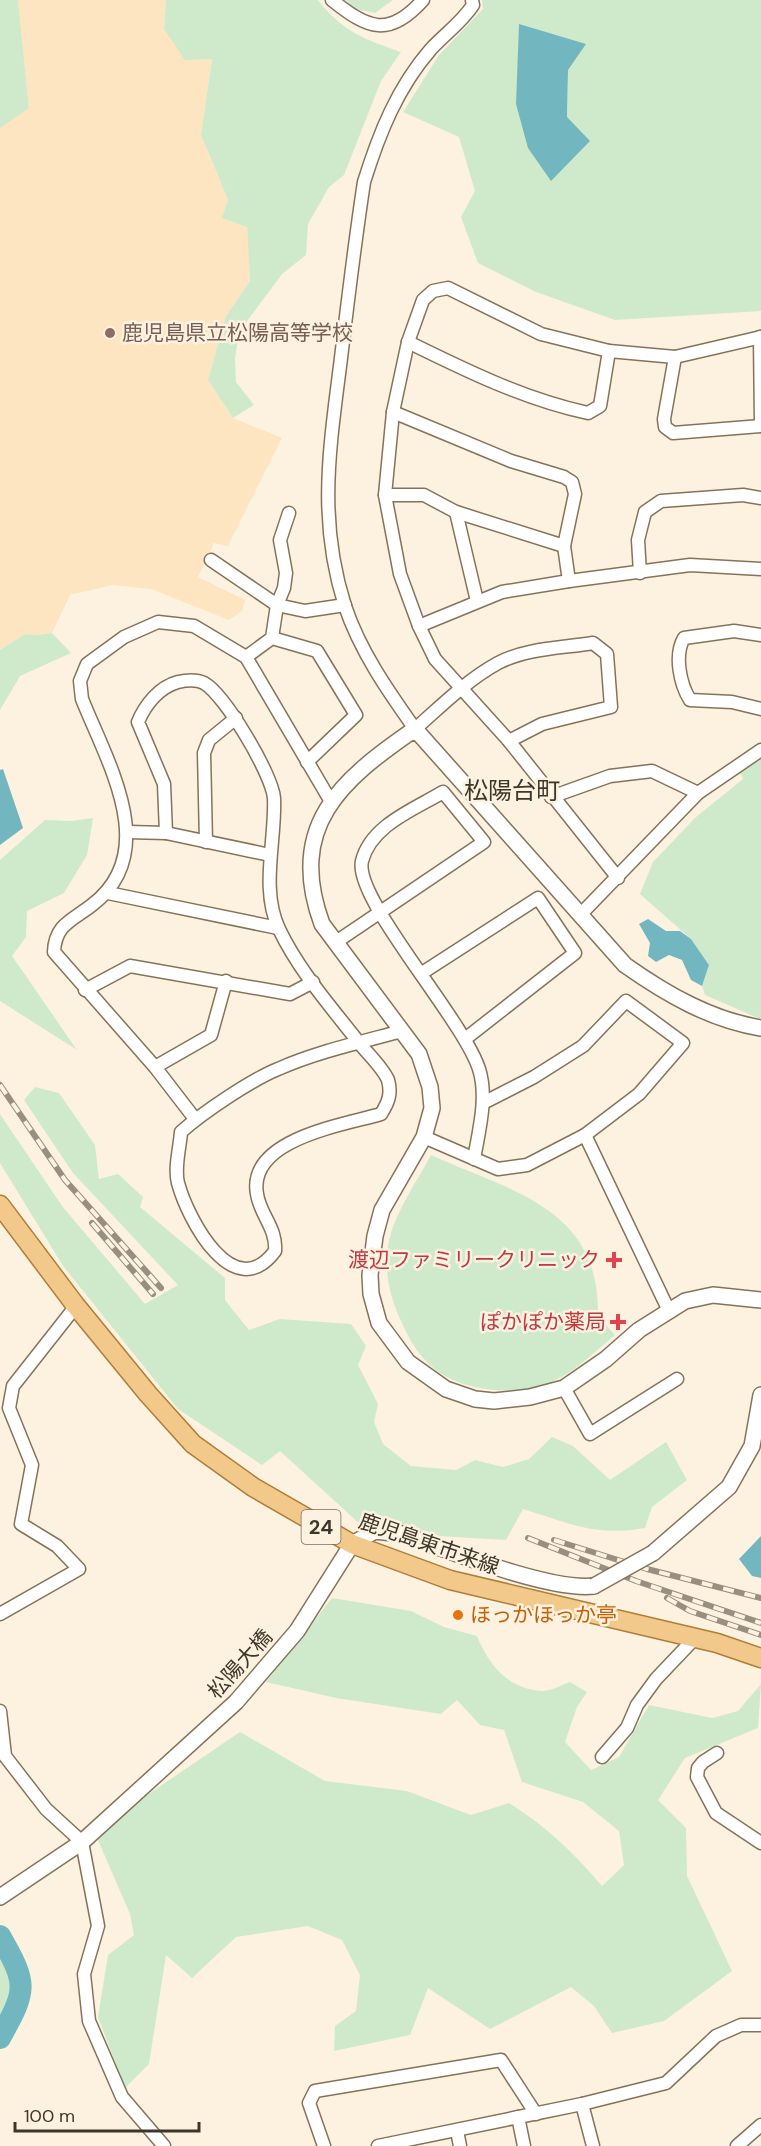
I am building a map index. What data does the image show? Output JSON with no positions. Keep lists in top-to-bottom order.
{
  "streets": {
    "main road": ["24", "鹿児島東市来線"],
    "street": ["松陽大橋"]
  },
  "crossings": [
    ["鹿児島東市来線", "松陽大橋"]
  ],
  "districts": ["松陽台町"],
  "places": {
    "other": ["鹿児島県立松陽高等学校", "ほっかほっか亭"],
    "health": ["渡辺ファミリークリニック", "ぽかぽか薬局"]
  },
  "scale_bar": "100 m"
}
